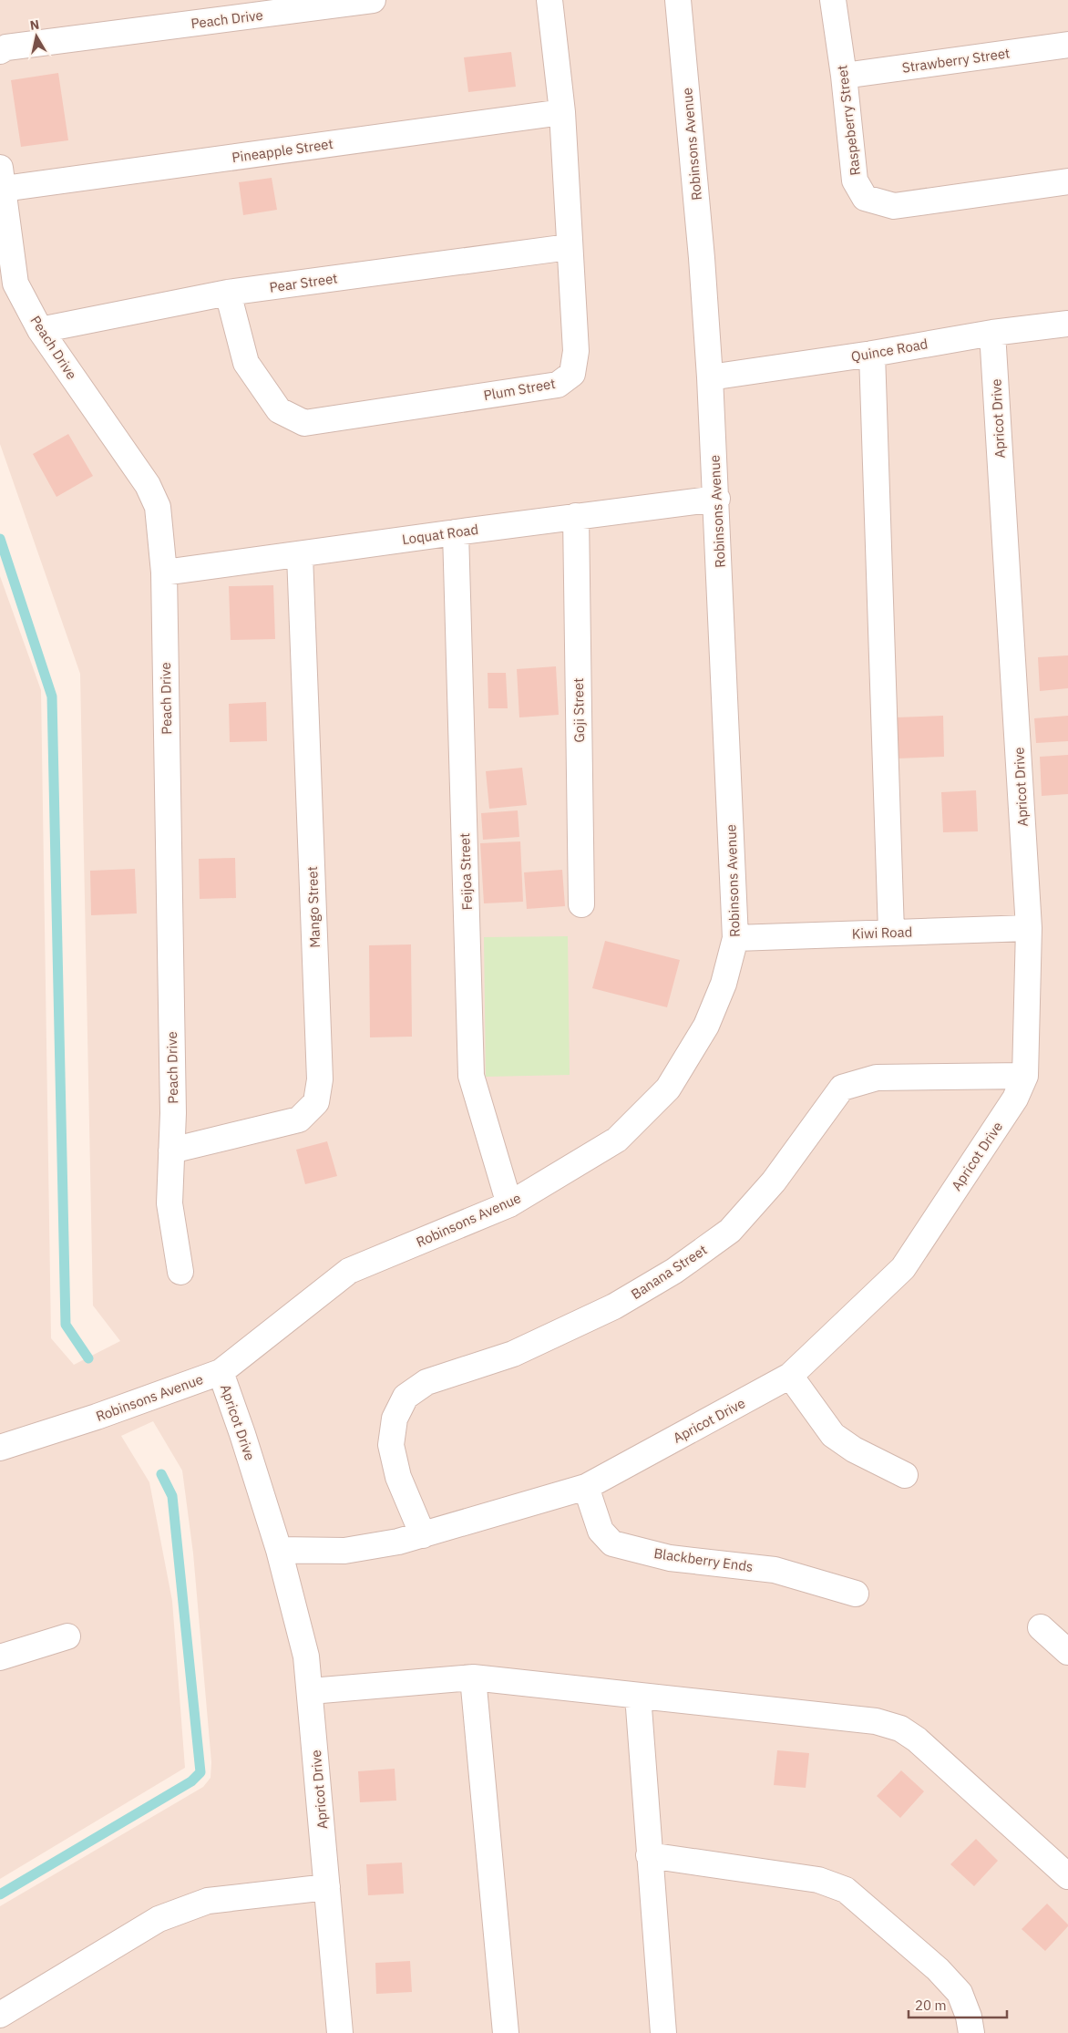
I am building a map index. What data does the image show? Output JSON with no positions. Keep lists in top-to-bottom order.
{
  "streets": {
    "street": [
      "Peach Drive",
      "Strawberry Street",
      "Raspeberry Street",
      "Robinsons Avenue",
      "Pineapple Street",
      "Pear Street",
      "Quince Road",
      "Plum Street",
      "Apricot Drive",
      "Loquat Road",
      "Goji Street",
      "Feijoa Street",
      "Mango Street",
      "Kiwi Road",
      "Banana Street",
      "Blackberry Ends"
    ]
  },
  "crossings": [
    ["Peach Drive", "Pineapple Street"],
    ["Peach Drive", "Pear Street"],
    ["Peach Drive", "Loquat Road"],
    ["Peach Drive", "Mango Street"],
    ["Strawberry Street", "Raspeberry Street"],
    ["Robinsons Avenue", "Quince Road"],
    ["Robinsons Avenue", "Apricot Drive"],
    ["Robinsons Avenue", "Loquat Road"],
    ["Robinsons Avenue", "Feijoa Street"],
    ["Robinsons Avenue", "Kiwi Road"],
    ["Pineapple Street", "Plum Street"],
    ["Pear Street", "Plum Street"],
    ["Quince Road", "Apricot Drive"],
    ["Apricot Drive", "Kiwi Road"],
    ["Apricot Drive", "Banana Street"],
    ["Apricot Drive", "Blackberry Ends"],
    ["Loquat Road", "Goji Street"],
    ["Loquat Road", "Feijoa Street"],
    ["Loquat Road", "Mango Street"]
  ],
  "scale_bar": "20 m",
  "north": "top"
}
